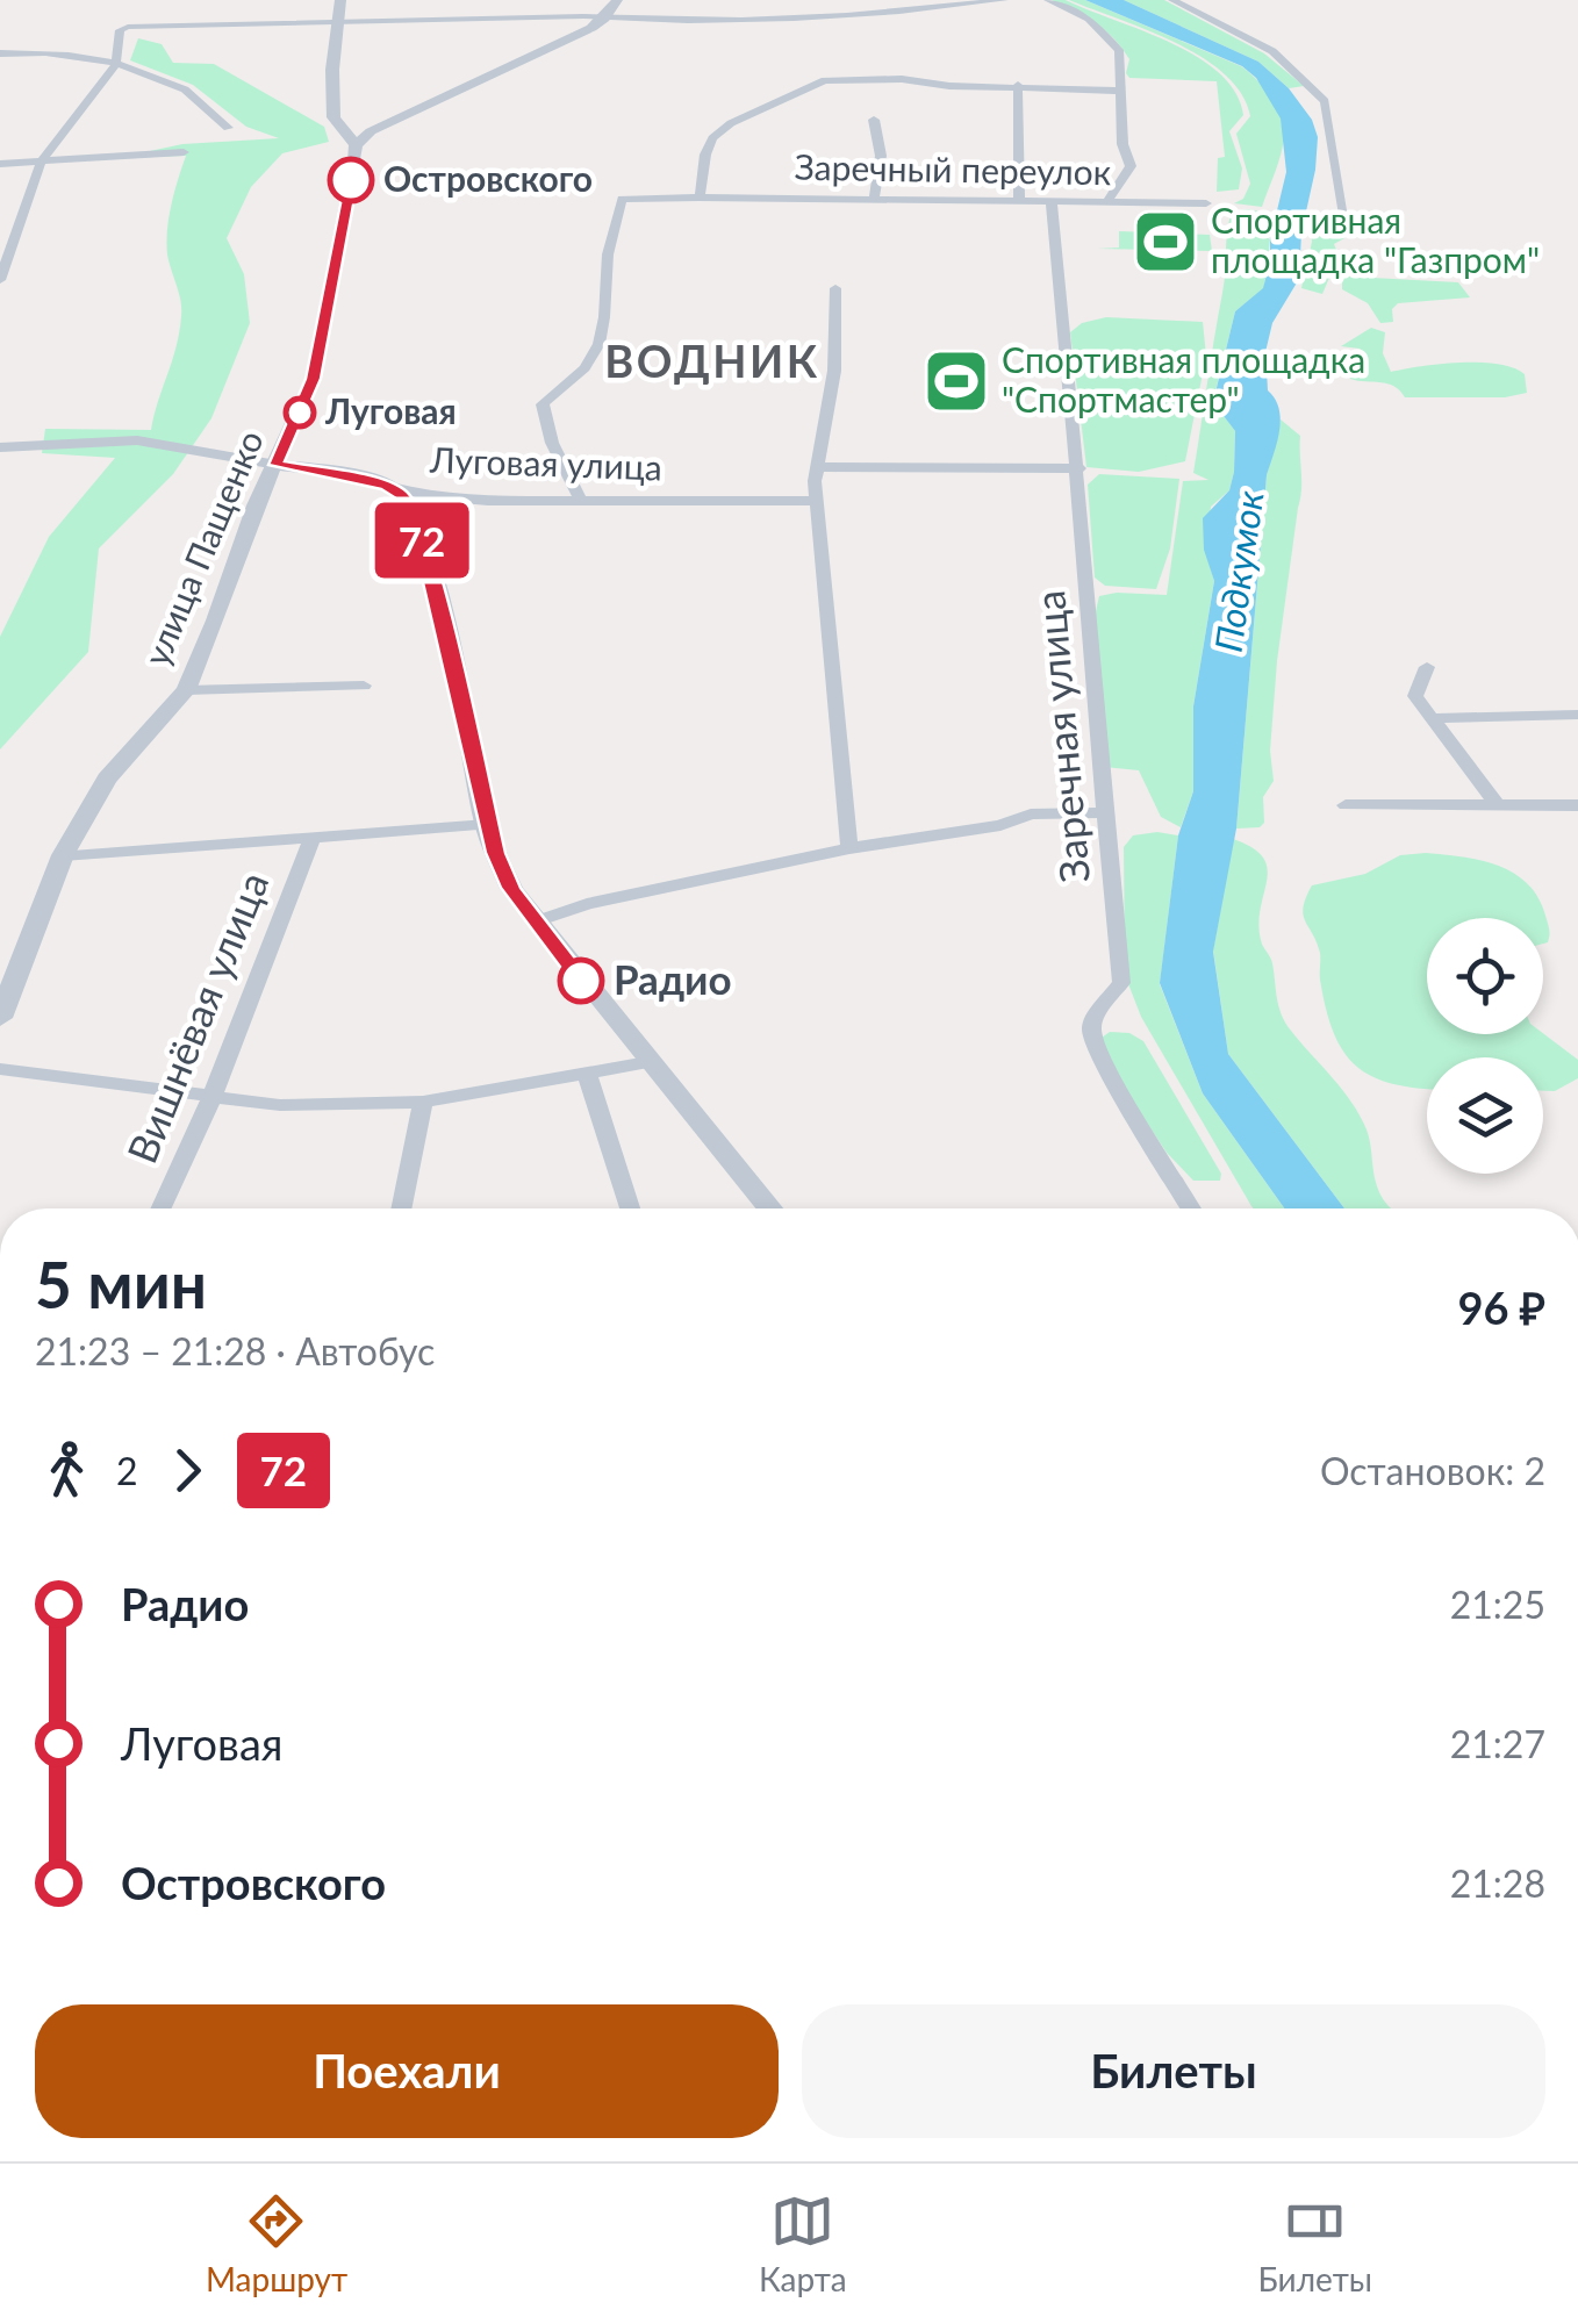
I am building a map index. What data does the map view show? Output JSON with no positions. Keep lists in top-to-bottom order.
{
  "streets": {
    "street": [
      "Заречный переулок",
      "Луговая улица",
      "улица Пащенко",
      "Заречная улица",
      "Вишнёвая улица"
    ]
  },
  "crossings": [
    ["Заречный переулок", "Луговая улица"],
    ["Заречный переулок", "Заречная улица"],
    ["Луговая улица", "улица Пащенко"]
  ],
  "districts": ["ВОДНИК"],
  "water": ["Подкумок"],
  "places": {
    "other": ["Островского", "Луговая", "Радио"],
    "sports": ["Спортивная площадка \"Газпром\"", "Спортивная площадка \"Спортмастер\""]
  },
  "lines": ["bus line 72"],
  "page": {
    "on_map": "72",
    "heading": ["5 мин", "21:23 – 21:28 · Автобус", "96 ₽"],
    "legs": ["2", "72", "Остановок: 2"],
    "list": [
      {
        "name": "Радио",
        "value": "21:25"
      },
      {
        "name": "Луговая",
        "value": "21:27"
      },
      {
        "name": "Островского",
        "value": "21:28"
      }
    ],
    "buttons": ["Поехали", "Билеты"],
    "tabs": ["Маршрут", "Карта", "Билеты"]
  }
}
